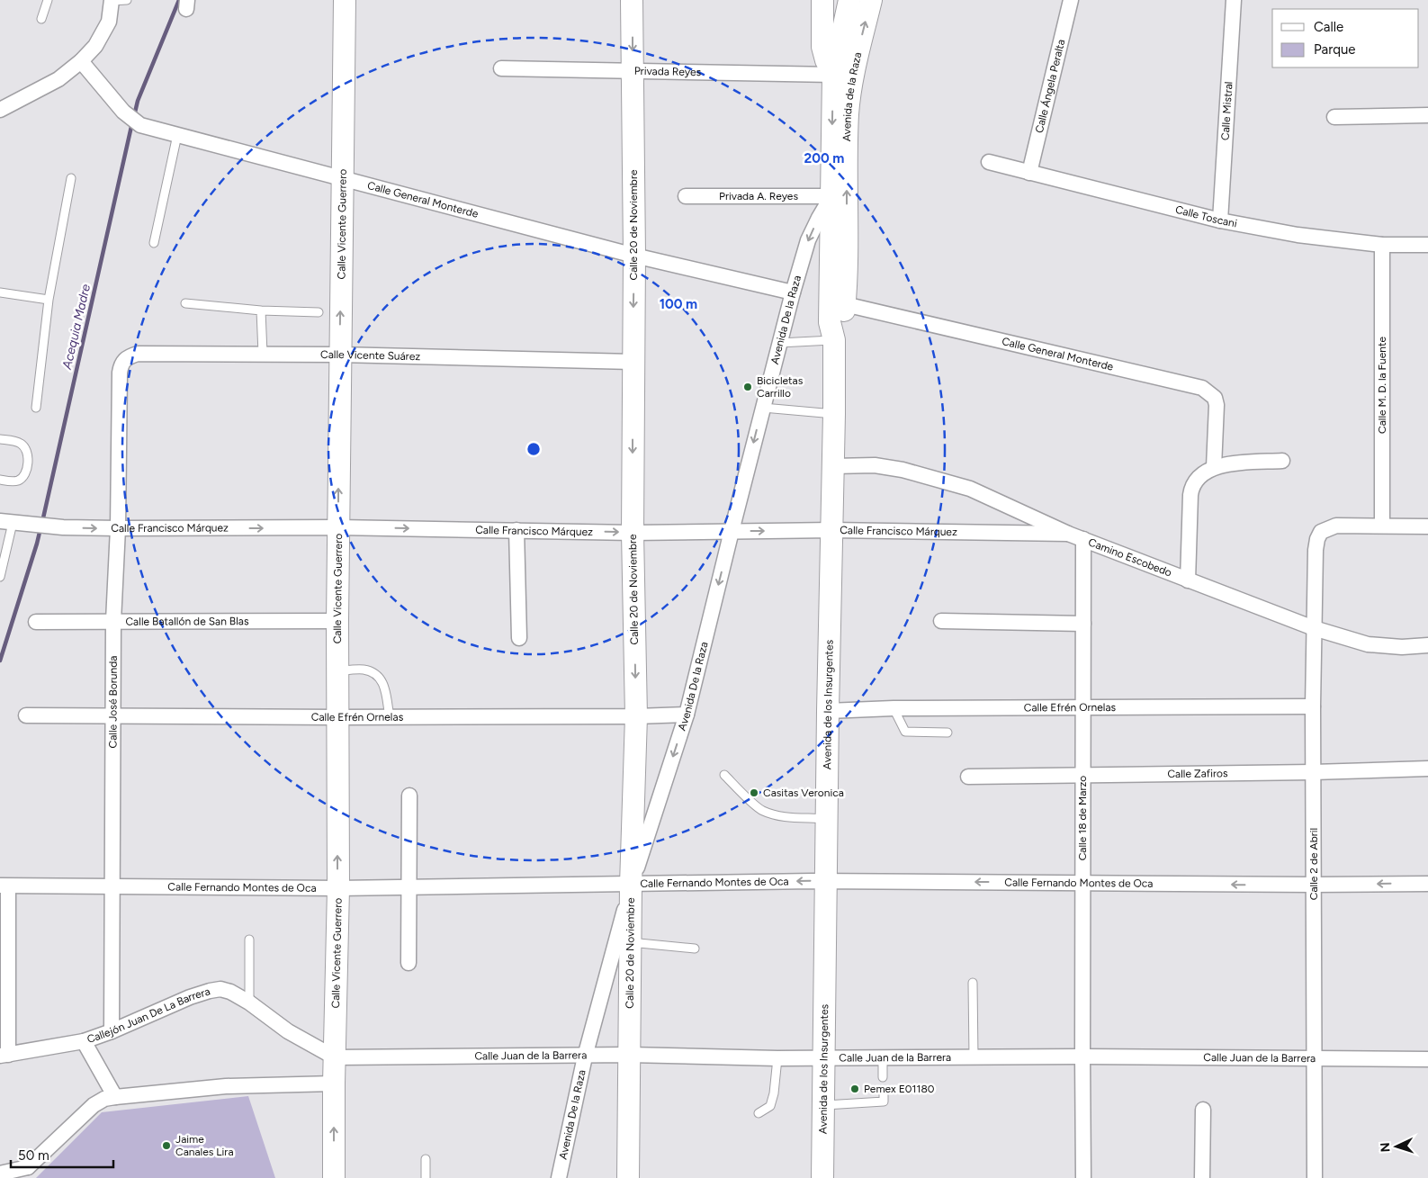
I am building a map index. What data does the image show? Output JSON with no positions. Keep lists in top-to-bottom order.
{
  "streets": {
    "main road": [
      "Avenida de la Raza",
      "Calle Vicente Guerrero",
      "Calle 20 de Noviembre",
      "Avenida de los Insurgentes"
    ],
    "street": [
      "Privada Reyes",
      "Calle Ángela Peralta",
      "Calle Mistral",
      "Privada A. Reyes",
      "Calle General Monterde",
      "Calle Toscani",
      "Avenida De la Raza",
      "Calle Vicente Suárez",
      "Calle M. D. la Fuente",
      "Calle Francisco Márquez",
      "Camino Escobedo",
      "Calle Batallón de San Blas",
      "Calle José Borunda",
      "Calle Efrén Ornelas",
      "Calle Zafiros",
      "Calle 18 de Marzo",
      "Calle 2 de Abril",
      "Calle Fernando Montes de Oca",
      "Callejón Juan De La Barrera",
      "Calle Juan de la Barrera"
    ]
  },
  "crossings": [
    ["Privada Reyes", "Avenida de la Raza"],
    ["Privada Reyes", "Calle 20 de Noviembre"],
    ["Calle Ángela Peralta", "Calle Toscani"],
    ["Avenida de la Raza", "Privada A. Reyes"],
    ["Avenida de la Raza", "Calle General Monterde"],
    ["Avenida de la Raza", "Avenida De la Raza"],
    ["Avenida de la Raza", "Avenida de los Insurgentes"],
    ["Calle Mistral", "Calle Toscani"],
    ["Privada A. Reyes", "Avenida De la Raza"],
    ["Calle General Monterde", "Calle Vicente Guerrero"],
    ["Calle General Monterde", "Calle 20 de Noviembre"],
    ["Calle General Monterde", "Avenida De la Raza"],
    ["Calle General Monterde", "Avenida de los Insurgentes"],
    ["Calle Toscani", "Calle M. D. la Fuente"],
    ["Calle Vicente Guerrero", "Calle Vicente Suárez"],
    ["Calle Vicente Guerrero", "Calle Francisco Márquez"],
    ["Calle Vicente Guerrero", "Calle Batallón de San Blas"],
    ["Calle Vicente Guerrero", "Calle Efrén Ornelas"],
    ["Calle Vicente Guerrero", "Calle Fernando Montes de Oca"],
    ["Calle Vicente Guerrero", "Callejón Juan De La Barrera"],
    ["Calle Vicente Guerrero", "Calle Juan de la Barrera"],
    ["Calle 20 de Noviembre", "Avenida De la Raza"],
    ["Calle 20 de Noviembre", "Calle Vicente Suárez"],
    ["Calle 20 de Noviembre", "Calle Francisco Márquez"],
    ["Calle 20 de Noviembre", "Calle Efrén Ornelas"],
    ["Calle 20 de Noviembre", "Calle Fernando Montes de Oca"],
    ["Calle 20 de Noviembre", "Calle Juan de la Barrera"],
    ["Avenida De la Raza", "Calle Francisco Márquez"],
    ["Avenida De la Raza", "Calle Efrén Ornelas"],
    ["Avenida De la Raza", "Calle Fernando Montes de Oca"],
    ["Avenida De la Raza", "Calle Juan de la Barrera"],
    ["Calle Vicente Suárez", "Calle José Borunda"],
    ["Calle M. D. la Fuente", "Calle 2 de Abril"],
    ["Calle Francisco Márquez", "Camino Escobedo"],
    ["Calle Francisco Márquez", "Calle José Borunda"],
    ["Calle Francisco Márquez", "Avenida de los Insurgentes"],
    ["Camino Escobedo", "Avenida de los Insurgentes"],
    ["Camino Escobedo", "Calle 18 de Marzo"],
    ["Camino Escobedo", "Calle 2 de Abril"],
    ["Calle Batallón de San Blas", "Calle José Borunda"],
    ["Calle José Borunda", "Calle Efrén Ornelas"],
    ["Calle José Borunda", "Calle Fernando Montes de Oca"],
    ["Calle José Borunda", "Callejón Juan De La Barrera"],
    ["Avenida de los Insurgentes", "Calle Efrén Ornelas"],
    ["Avenida de los Insurgentes", "Calle Fernando Montes de Oca"],
    ["Avenida de los Insurgentes", "Calle Juan de la Barrera"],
    ["Calle Efrén Ornelas", "Calle 18 de Marzo"],
    ["Calle Efrén Ornelas", "Calle 2 de Abril"],
    ["Calle Zafiros", "Calle 18 de Marzo"],
    ["Calle Zafiros", "Calle 2 de Abril"],
    ["Calle 18 de Marzo", "Calle Fernando Montes de Oca"],
    ["Calle 18 de Marzo", "Calle Juan de la Barrera"],
    ["Calle 2 de Abril", "Calle Fernando Montes de Oca"],
    ["Calle 2 de Abril", "Calle Juan de la Barrera"],
    ["Callejón Juan De La Barrera", "Calle Juan de la Barrera"]
  ],
  "one_way": [
    "Calle Vicente Guerrero",
    "Calle 20 de Noviembre",
    "Avenida De la Raza",
    "Calle Francisco Márquez",
    "Calle Fernando Montes de Oca"
  ],
  "water": ["Acequia Madre"],
  "places": [
    "Bicicletas Carrillo",
    "Casitas Veronica",
    "Pemex E01180",
    "Jaime Canales Lira"
  ],
  "legend": ["Calle", "Parque"],
  "scale_bar": "50 m",
  "north": "left",
  "rings": ["200 m", "100 m"]
}
